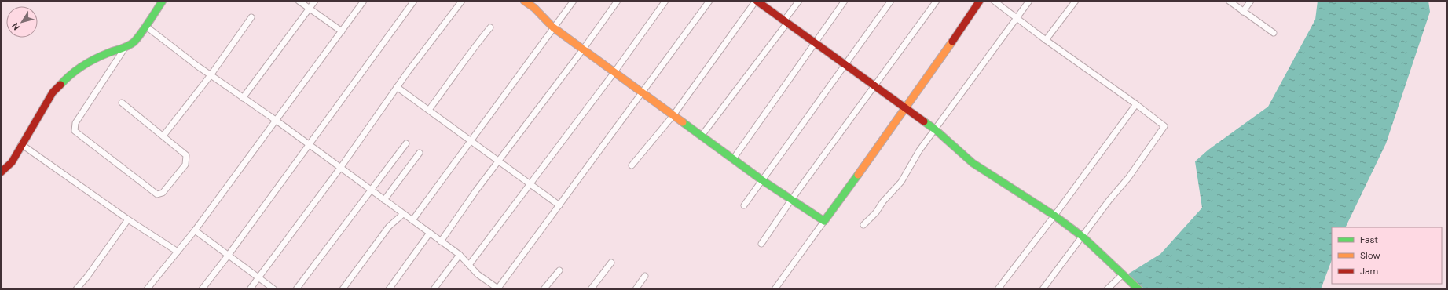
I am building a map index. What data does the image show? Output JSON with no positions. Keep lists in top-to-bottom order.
{
  "legend": ["Fast", "Slow", "Jam"],
  "north": "bottom left"
}
